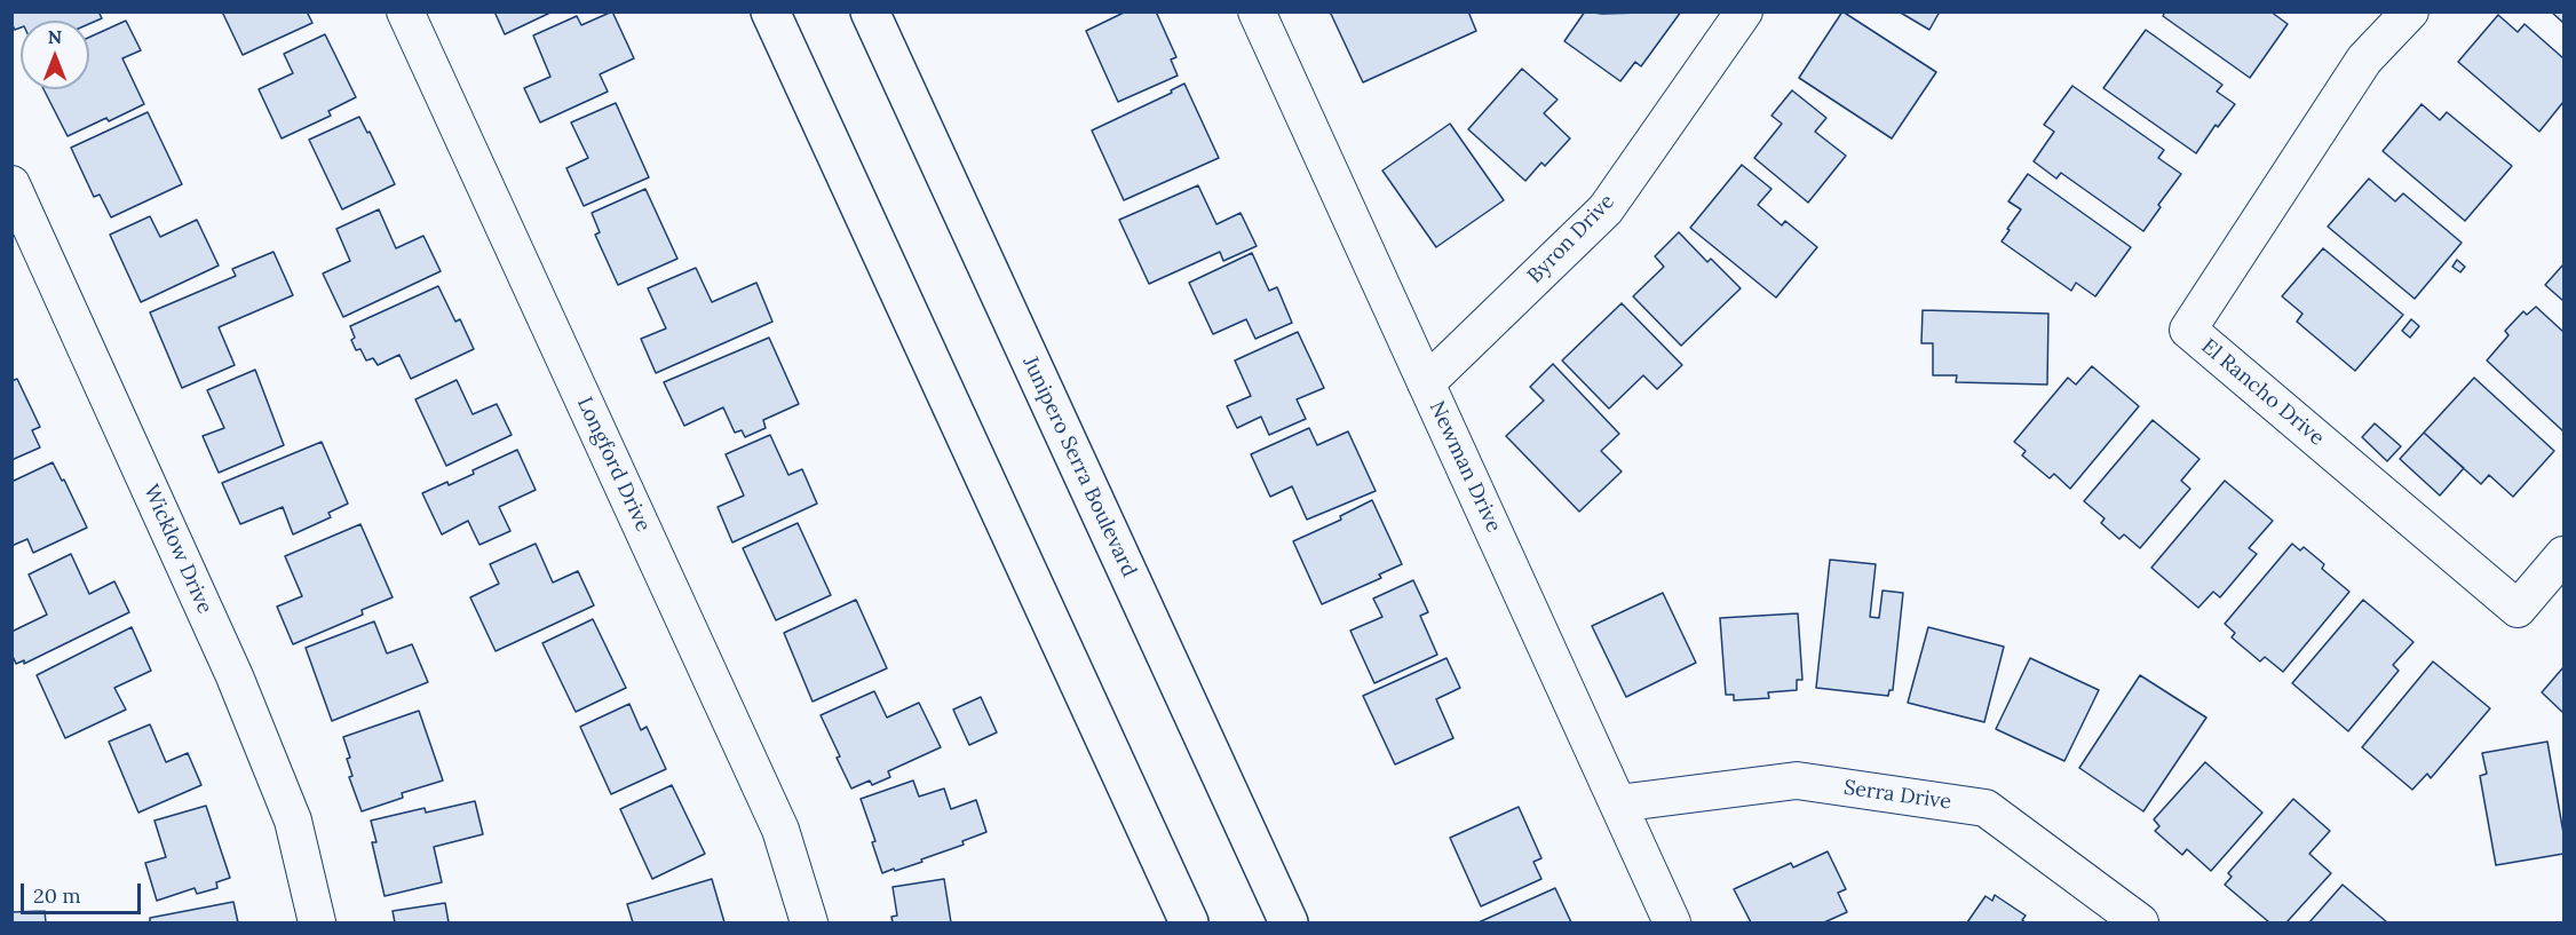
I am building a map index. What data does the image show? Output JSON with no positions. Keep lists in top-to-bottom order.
{
  "streets": {
    "main road": ["Junipero Serra Boulevard"],
    "street": [
      "Byron Drive",
      "El Rancho Drive",
      "Longford Drive",
      "Newman Drive",
      "Wicklow Drive",
      "Serra Drive"
    ]
  },
  "crossings": [
    ["Byron Drive", "Newman Drive"],
    ["Newman Drive", "Serra Drive"]
  ],
  "scale_bar": "20 m",
  "north": "top"
}
